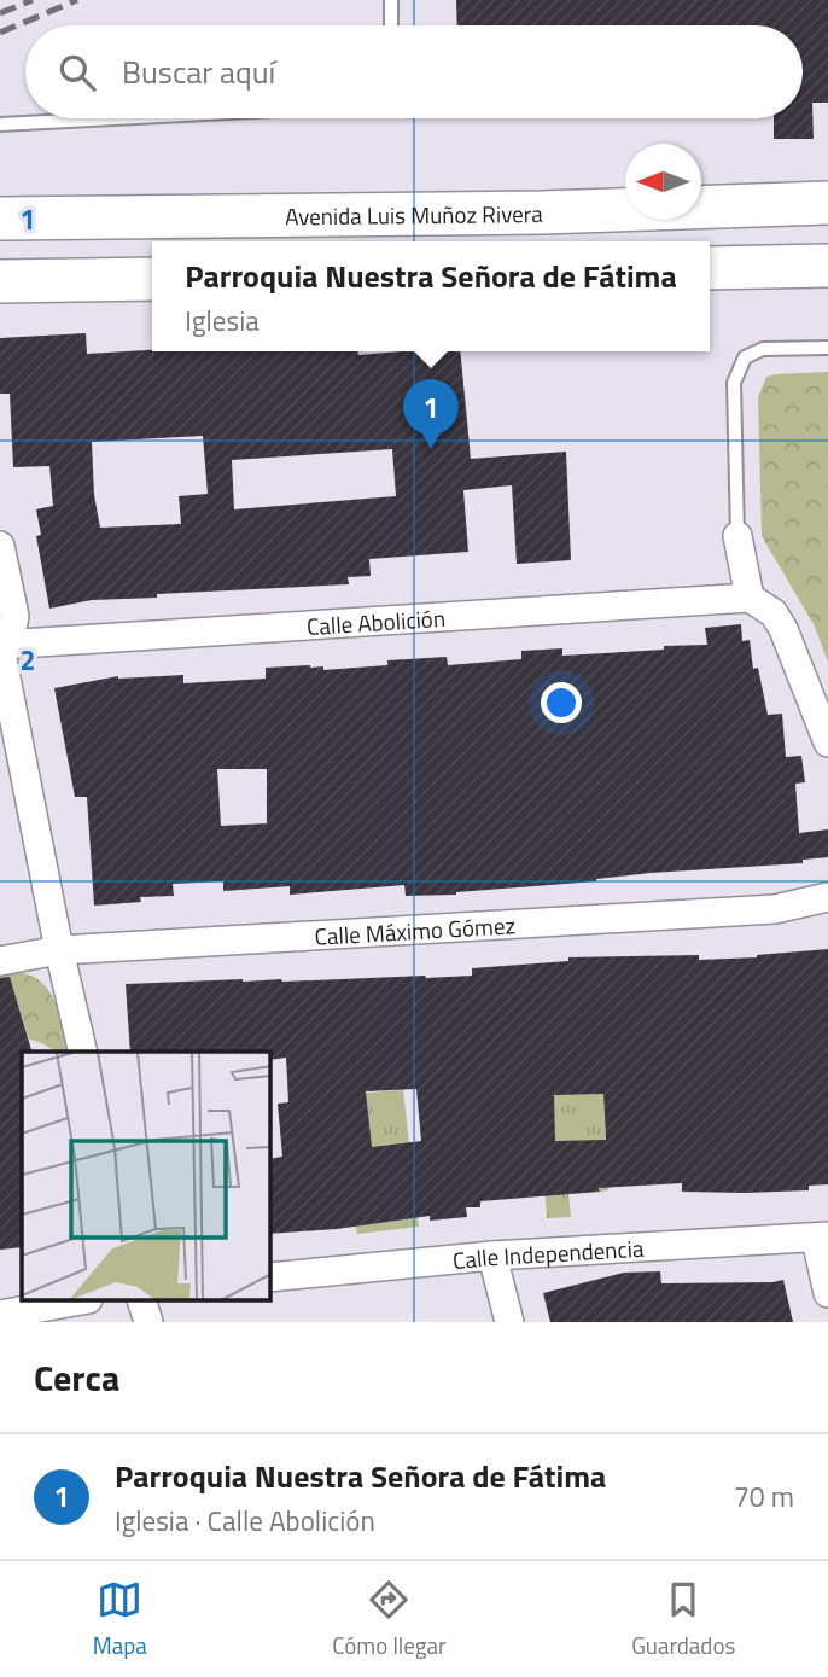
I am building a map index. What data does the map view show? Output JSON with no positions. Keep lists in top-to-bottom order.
{
  "streets": {
    "main road": ["Avenida Luis Muñoz Rivera"],
    "street": ["Calle Abolición", "Calle Máximo Gómez", "Calle Independencia"]
  },
  "north": "left",
  "page": {
    "search": "Buscar aquí",
    "popup": ["Parroquia Nuestra Señora de Fátima", "Iglesia"],
    "pins": "1",
    "heading": "Cerca",
    "list": [
      {
        "mark": "1",
        "name": "Parroquia Nuestra Señora de Fátima",
        "note": "Iglesia · Calle Abolición",
        "value": "70 m"
      }
    ],
    "nav": ["Mapa", "Cómo llegar", "Guardados"]
  },
  "grid": {
    "rows": ["1", "2"]
  }
}
